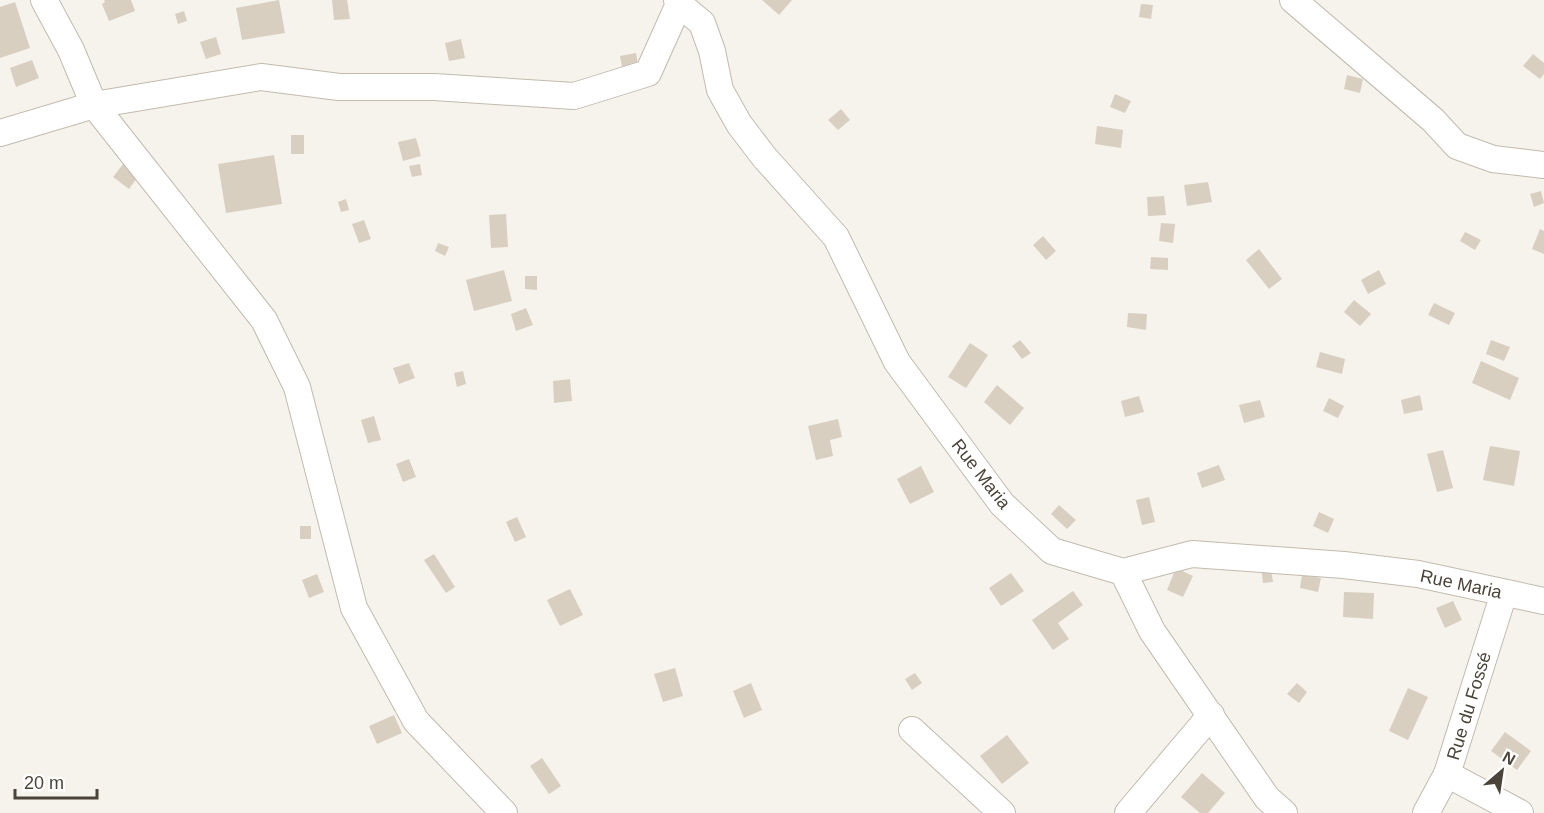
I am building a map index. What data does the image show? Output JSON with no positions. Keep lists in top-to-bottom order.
{
  "streets": {
    "street": ["Rue Maria", "Rue du Fossé"]
  },
  "crossings": [
    ["Rue Maria", "Rue du Fossé"]
  ],
  "scale_bar": "20 m",
  "north": "top right"
}
